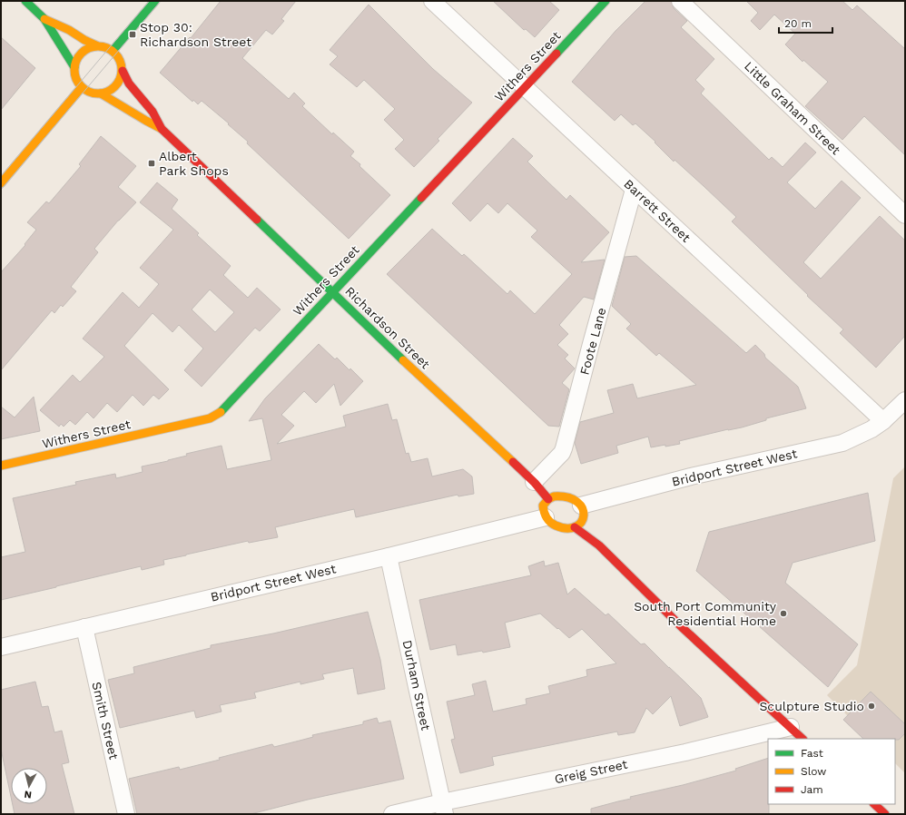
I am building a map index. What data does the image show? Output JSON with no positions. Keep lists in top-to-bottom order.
{
  "streets": {
    "street": [
      "Withers Street",
      "Little Graham Street",
      "Barrett Street",
      "Richardson Street",
      "Foote Lane",
      "Bridport Street West",
      "Durham Street",
      "Smith Street",
      "Greig Street"
    ]
  },
  "crossings": [
    ["Withers Street", "Barrett Street"],
    ["Withers Street", "Richardson Street"],
    ["Barrett Street", "Foote Lane"],
    ["Barrett Street", "Bridport Street West"],
    ["Richardson Street", "Foote Lane"],
    ["Richardson Street", "Bridport Street West"],
    ["Bridport Street West", "Durham Street"],
    ["Bridport Street West", "Smith Street"],
    ["Durham Street", "Greig Street"]
  ],
  "places": {
    "transit": ["Stop 30: Richardson Street", "Albert Park Shops"],
    "other": ["South Port Community Residential Home", "Sculpture Studio"]
  },
  "legend": ["Fast", "Slow", "Jam"],
  "scale_bar": "20 m",
  "north": "bottom"
}
